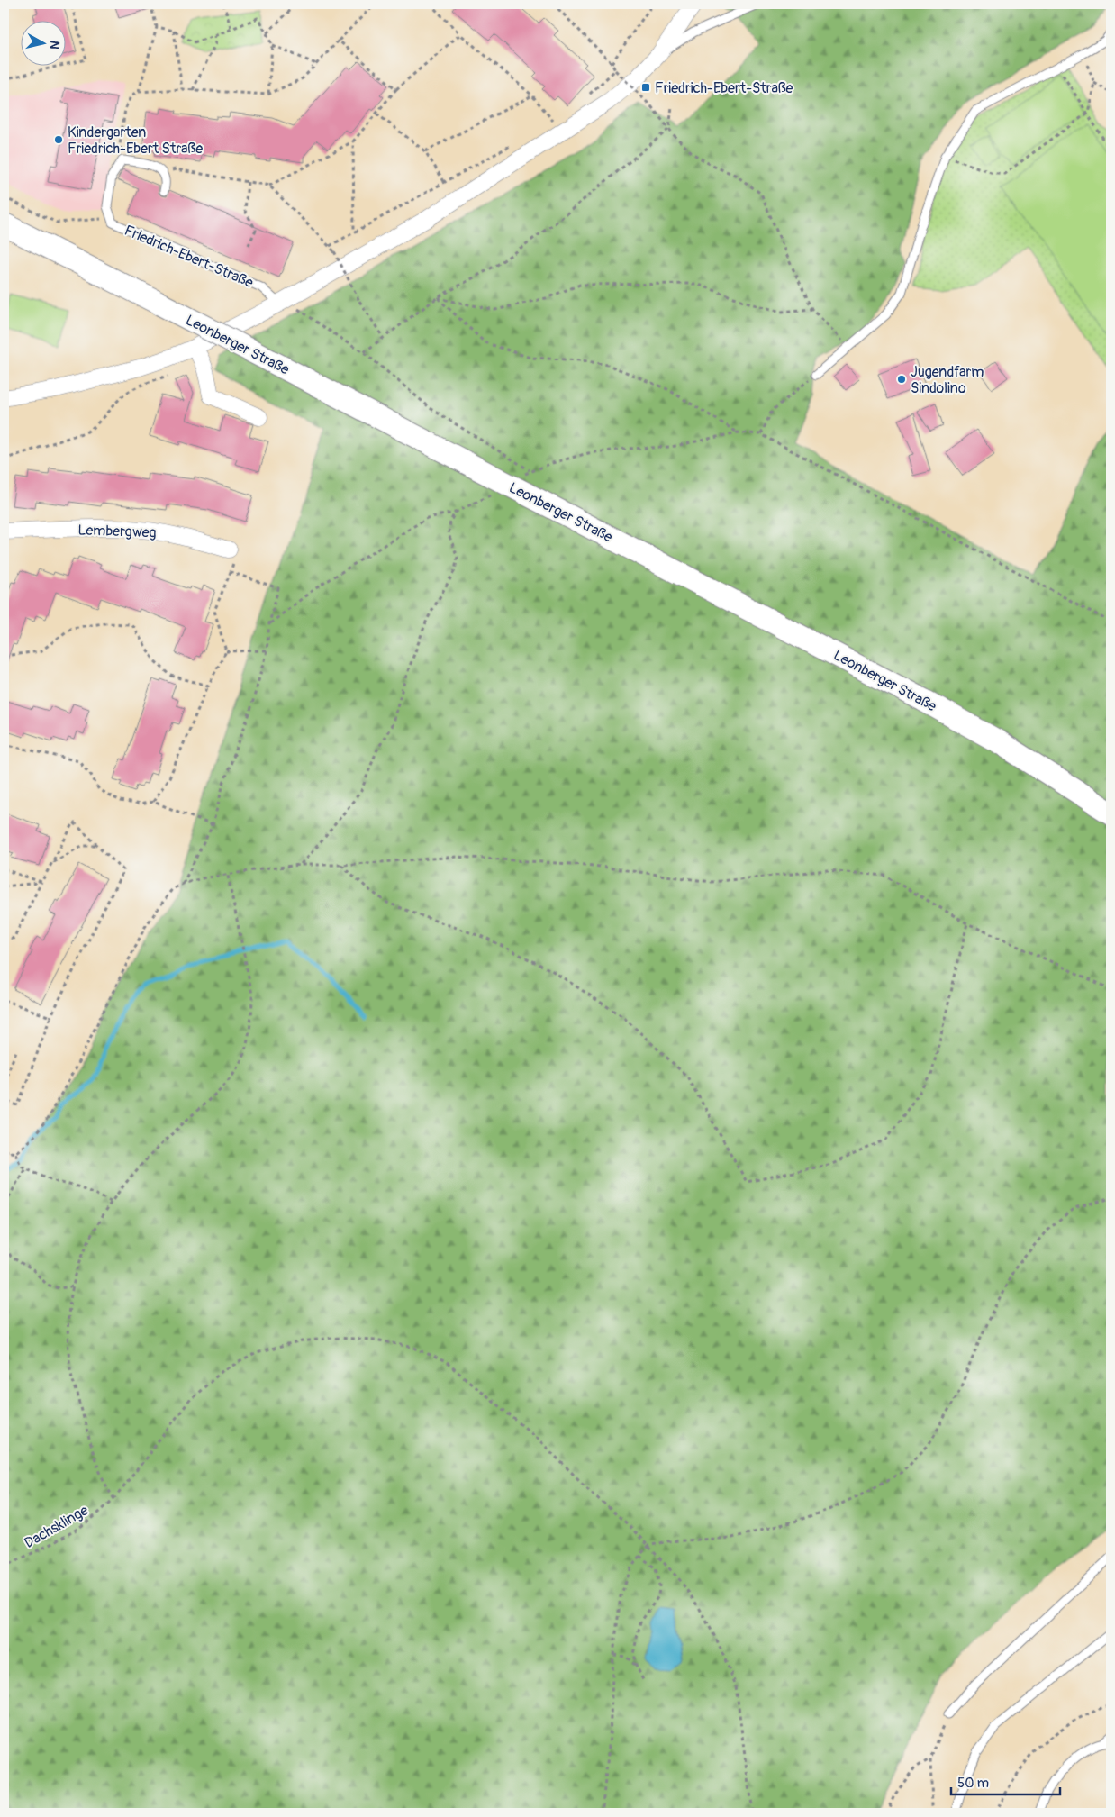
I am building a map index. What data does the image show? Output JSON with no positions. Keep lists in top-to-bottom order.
{
  "streets": {
    "main road": ["Leonberger Straße"],
    "street": ["Lembergweg"],
    "lane": ["Friedrich-Ebert-Straße"],
    "path": ["Dachsklinge"]
  },
  "places": {
    "transit": ["Friedrich-Ebert-Straße"],
    "other": ["Kindergarten Friedrich-Ebert Straße", "Jugendfarm Sindolino"]
  },
  "scale_bar": "50 m",
  "north": "right"
}
